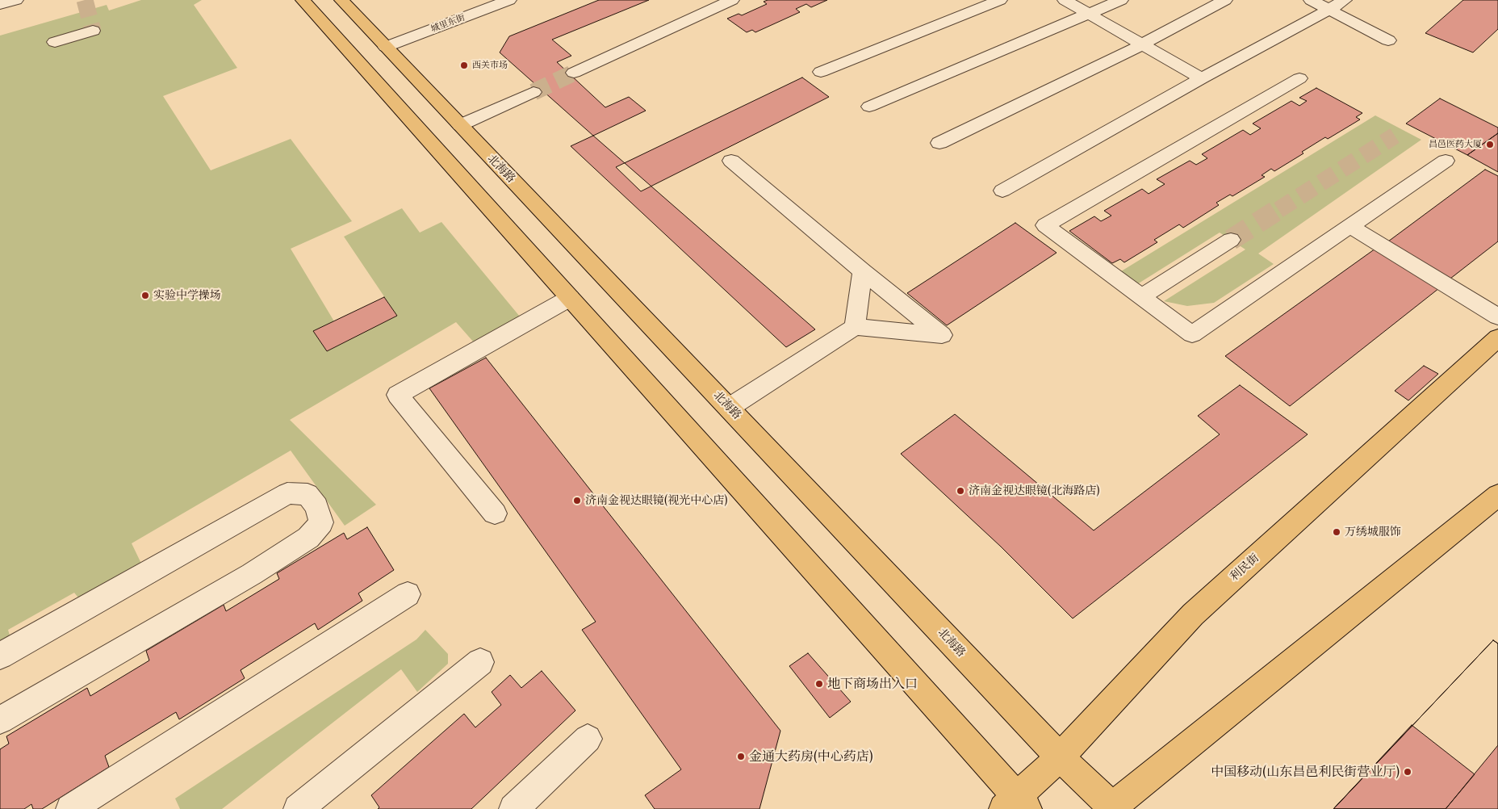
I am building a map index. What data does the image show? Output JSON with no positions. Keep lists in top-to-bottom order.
{
  "streets": {
    "main road": ["北海路", "利民街"],
    "street": ["城里东街"]
  },
  "crossings": [
    ["城里东街", "北海路"],
    ["北海路", "利民街"]
  ],
  "places": [
    "西关市场",
    "昌邑医药大厦",
    "实验中学操场",
    "济南金视达眼镜(北海路店)",
    "济南金视达眼镜(视光中心店)",
    "万绣城服饰",
    "地下商场出入口",
    "金通大药房(中心药店)",
    "中国移动(山东昌邑利民街营业厅)"
  ]
}
